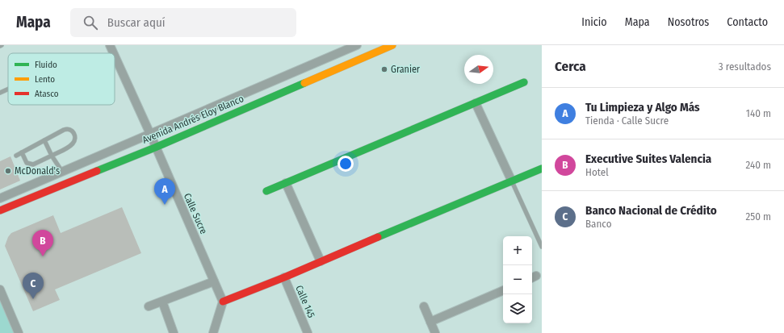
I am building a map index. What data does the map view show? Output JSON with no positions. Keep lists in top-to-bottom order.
{
  "streets": {
    "street": ["Avenida Andrés Eloy Blanco", "Calle Sucre", "Calle 145"]
  },
  "crossings": [
    ["Avenida Andrés Eloy Blanco", "Calle Sucre"]
  ],
  "places": ["Granier", "McDonald's"],
  "legend": ["Fluido", "Lento", "Atasco"],
  "north": "right",
  "page": {
    "header": "Mapa",
    "search": "Buscar aquí",
    "nav": [
      "Inicio",
      "Mapa",
      "Nosotros",
      "Contacto"
    ],
    "heading": ["Cerca", "3 resultados"],
    "list": [
      {
        "mark": "A",
        "name": "Tu Limpieza y Algo Más",
        "note": "Tienda · Calle Sucre",
        "value": "140 m"
      },
      {
        "mark": "B",
        "name": "Executive Suites Valencia",
        "note": "Hotel",
        "value": "240 m"
      },
      {
        "mark": "C",
        "name": "Banco Nacional de Crédito",
        "note": "Banco",
        "value": "250 m"
      }
    ],
    "pins": ["A", "B", "C"],
    "map_buttons": ["+", "−"]
  }
}
